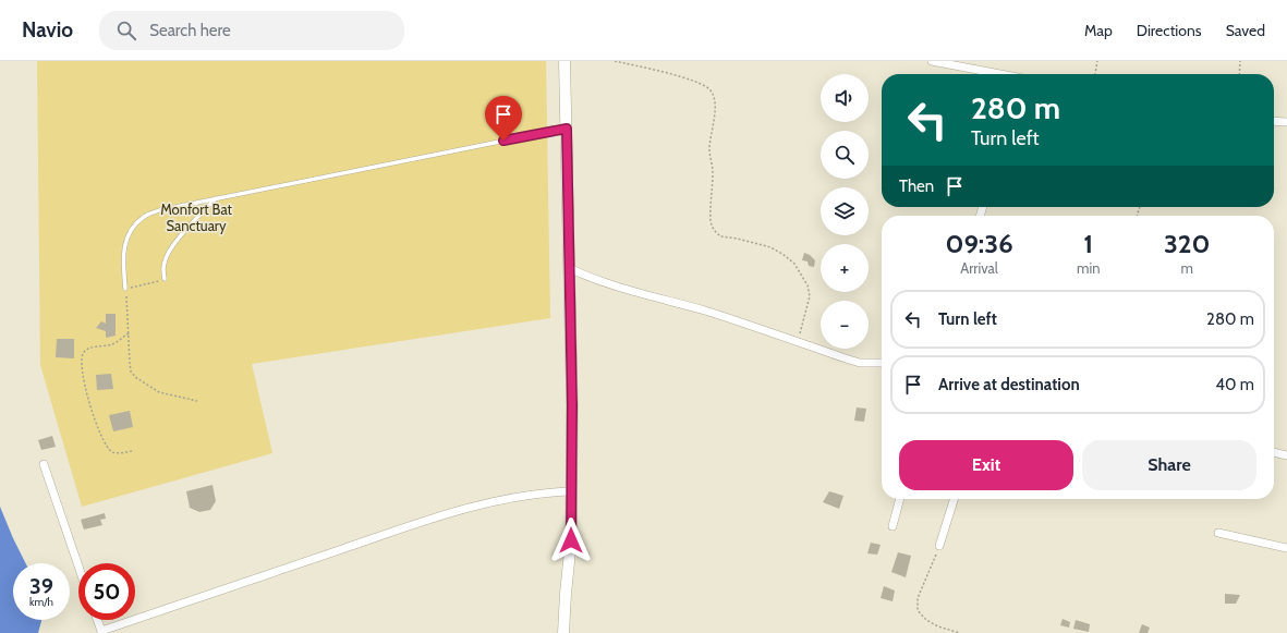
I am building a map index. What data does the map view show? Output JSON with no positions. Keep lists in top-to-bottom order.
{
  "parks": ["Monfort Bat Sanctuary"],
  "page": {
    "header": "Navio",
    "search": "Search here",
    "nav": ["Map", "Directions", "Saved"],
    "map_buttons": ["+", "−"],
    "turn": ["280 m", "Turn left"],
    "then": "Then",
    "eta": [
      "09:36",
      "Arrival",
      "1",
      "min",
      "320",
      "m"
    ],
    "list": [
      {
        "name": "Turn left",
        "value": "280 m"
      },
      {
        "name": "Arrive at destination",
        "value": "40 m"
      }
    ],
    "buttons": ["Exit", "Share"],
    "speed": "39 km/h",
    "limit": "50"
  }
}
